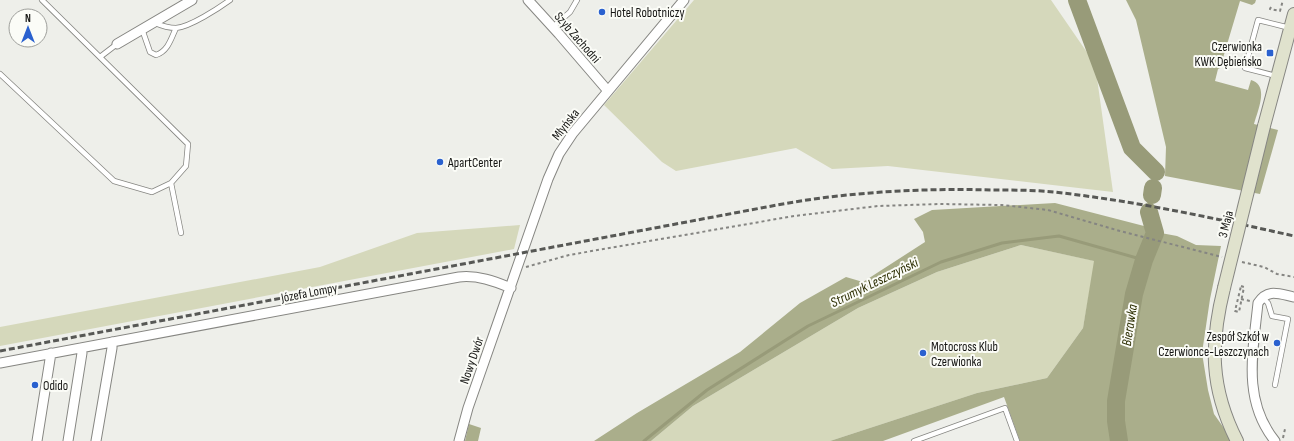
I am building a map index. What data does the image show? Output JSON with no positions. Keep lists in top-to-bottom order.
{
  "streets": {
    "main road": ["3 Maja"],
    "street": [
      "Szyb Zachodni",
      "Młyńska",
      "Józefa Lompy",
      "Nowy Dwór"
    ]
  },
  "crossings": [
    ["Szyb Zachodni", "Młyńska"],
    ["Młyńska", "Józefa Lompy"],
    ["Młyńska", "Nowy Dwór"],
    ["Józefa Lompy", "Nowy Dwór"]
  ],
  "water": ["Strumyk Leszczyński", "Bierawka"],
  "places": {
    "other": [
      "Hotel Robotniczy",
      "ApartCenter",
      "Zespół Szkół w Czerwionce-Leszczynach",
      "Motocross Klub Czerwionka",
      "Odido"
    ],
    "transit": ["Czerwionka KWK Dębieńsko"]
  },
  "north": "top"
}
